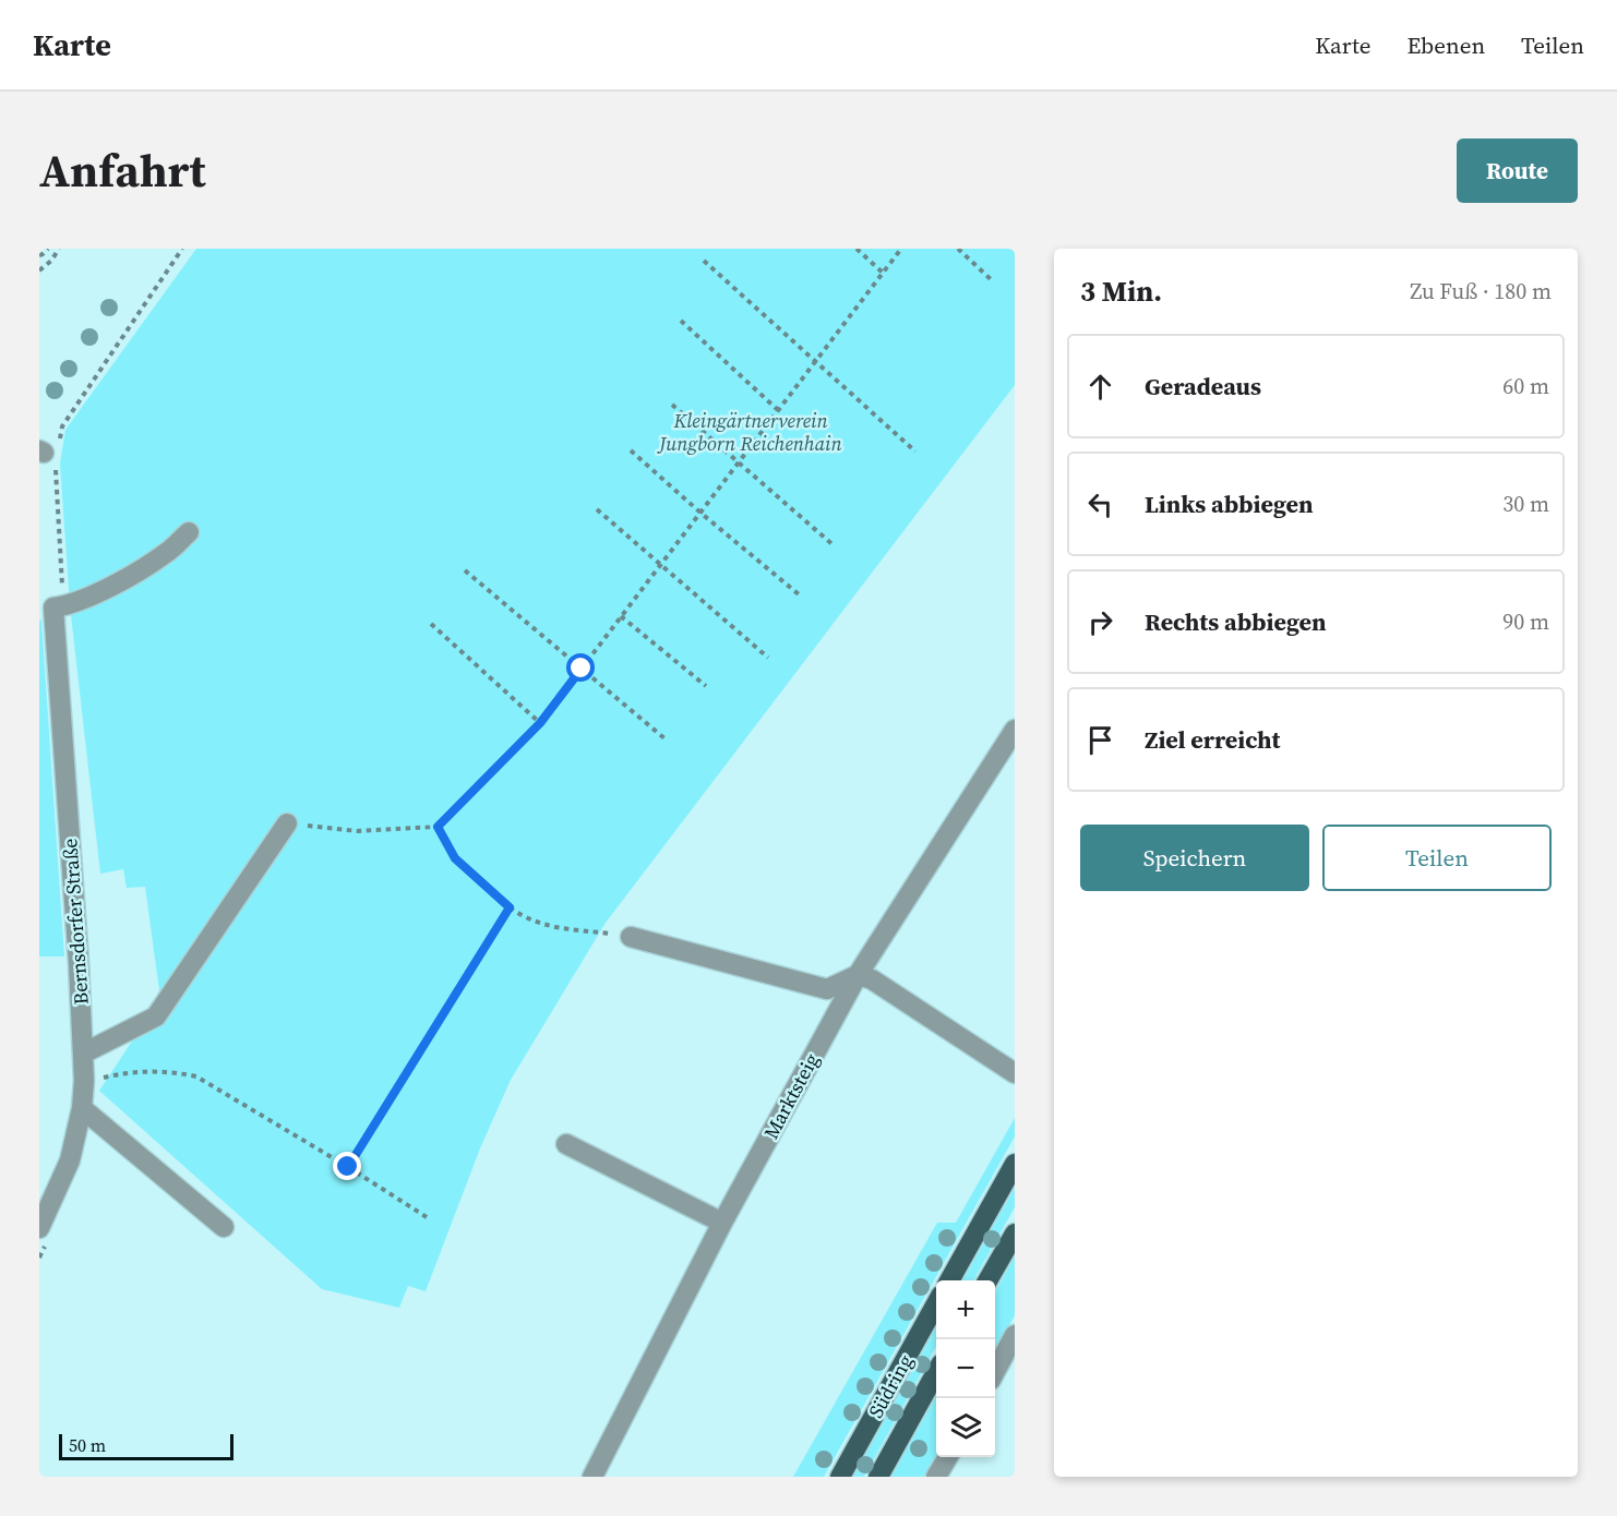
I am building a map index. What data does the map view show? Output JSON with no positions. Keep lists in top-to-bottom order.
{
  "streets": {
    "main road": ["Südring"],
    "street": ["Bernsdorfer Straße", "Marktsteig"]
  },
  "parks": ["Kleingärtnerverein Jungborn Reichenhain"],
  "scale_bar": "50 m",
  "page": {
    "header": "Karte",
    "nav": ["Karte", "Ebenen", "Teilen"],
    "title": "Anfahrt",
    "buttons": [
      "Route",
      ["Speichern", "Teilen"]
    ],
    "heading": ["3 Min.", "Zu Fuß · 180 m"],
    "list": [
      ["Geradeaus", "60 m"],
      ["Links abbiegen", "30 m"],
      ["Rechts abbiegen", "90 m"],
      "Ziel erreicht"
    ],
    "map_buttons": ["+", "−"],
    "scale": "50 m"
  }
}
